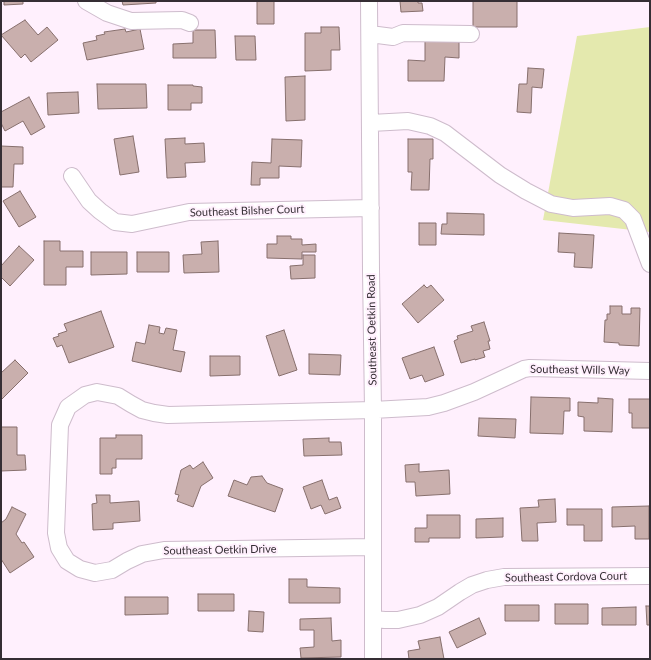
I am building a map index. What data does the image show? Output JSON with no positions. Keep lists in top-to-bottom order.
{
  "streets": {
    "street": [
      "Southeast Bilsher Court",
      "Southeast Oetkin Road",
      "Southeast Wills Way",
      "Southeast Oetkin Drive",
      "Southeast Cordova Court"
    ]
  },
  "crossings": [
    ["Southeast Bilsher Court", "Southeast Oetkin Road"],
    ["Southeast Oetkin Road", "Southeast Wills Way"],
    ["Southeast Oetkin Road", "Southeast Oetkin Drive"],
    ["Southeast Oetkin Road", "Southeast Cordova Court"],
    ["Southeast Wills Way", "Southeast Oetkin Drive"]
  ]
}
